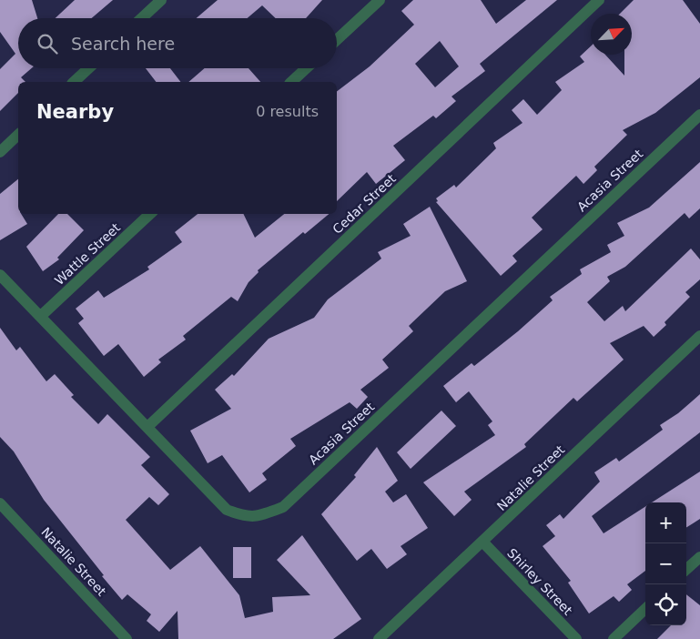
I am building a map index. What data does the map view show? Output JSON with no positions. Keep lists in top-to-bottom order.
{
  "streets": {
    "street": [
      "Acasia Street",
      "Cedar Street",
      "Wattle Street",
      "Natalie Street",
      "Shirley Street"
    ]
  },
  "crossings": [
    ["Acasia Street", "Cedar Street"],
    ["Acasia Street", "Wattle Street"],
    ["Natalie Street", "Shirley Street"]
  ],
  "north": "top right",
  "page": {
    "search": "Search here",
    "heading": ["Nearby", "0 results"],
    "map_buttons": ["+", "−"]
  }
}
